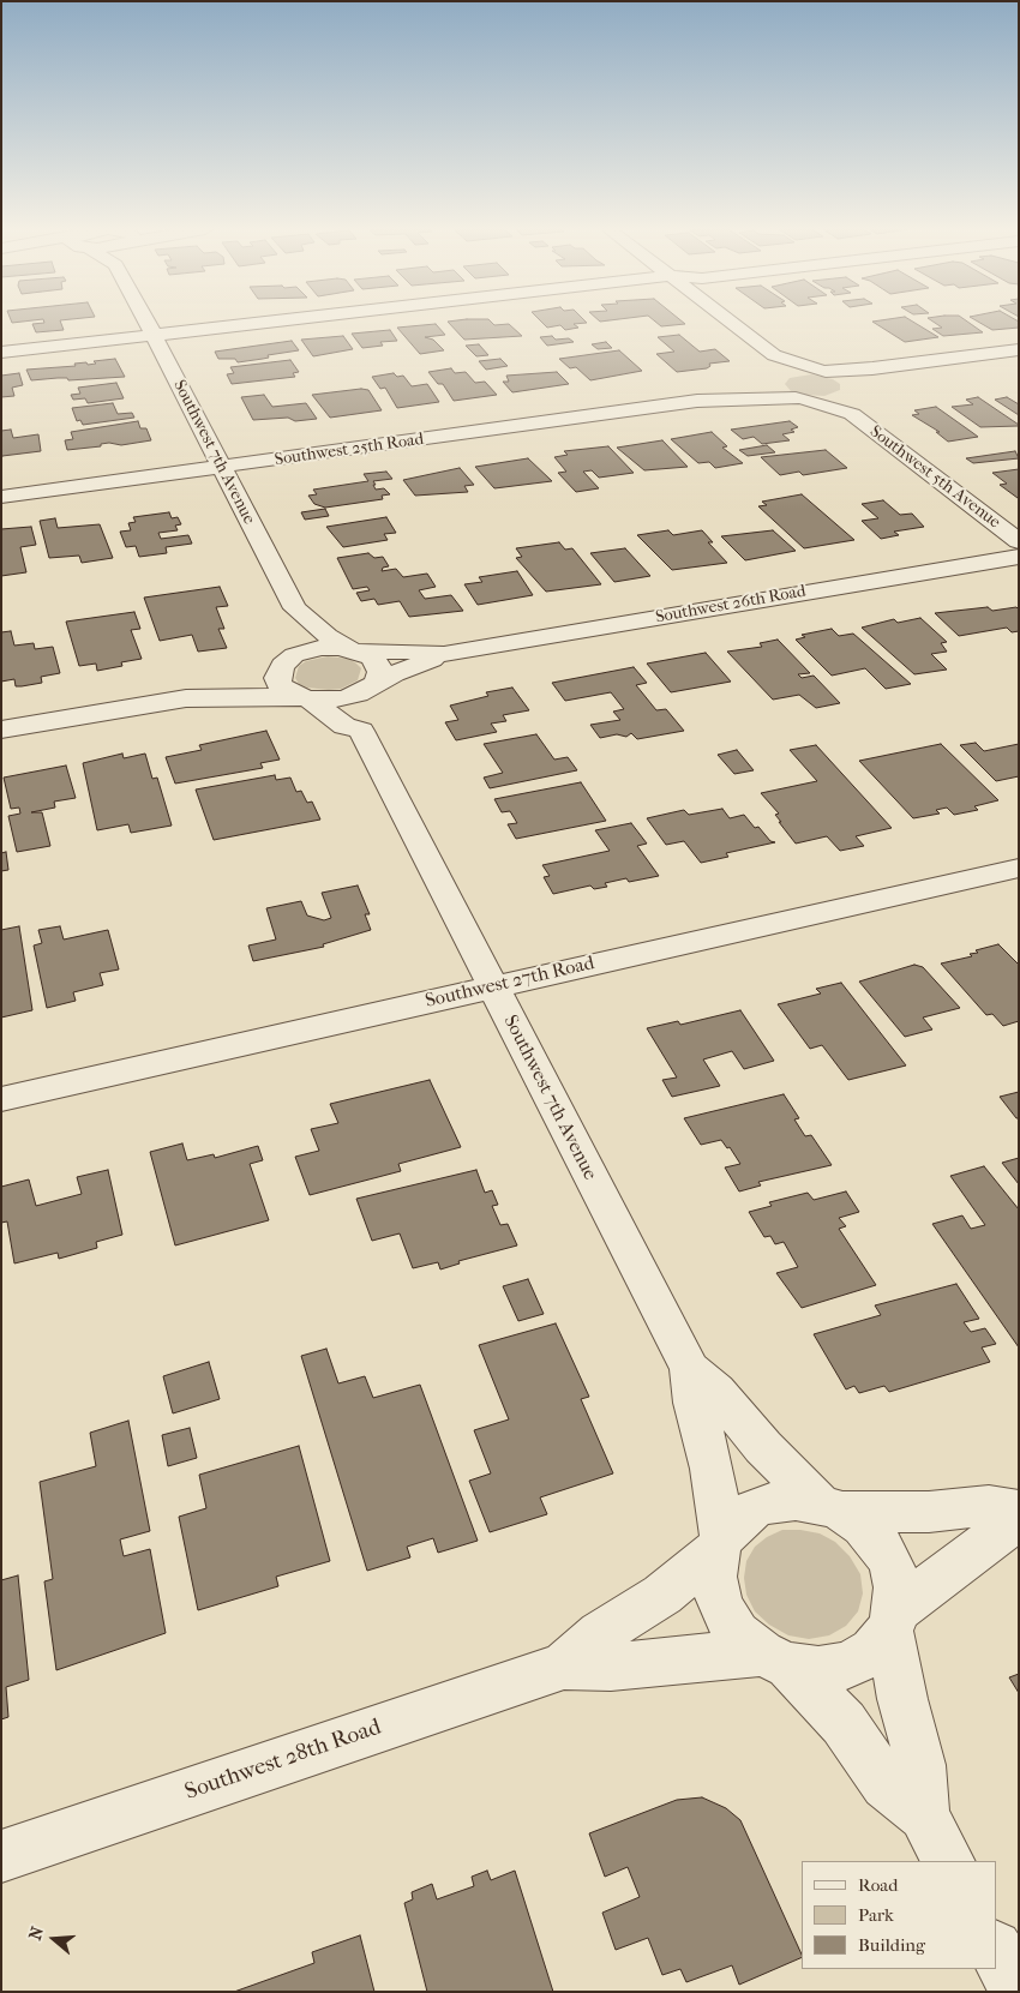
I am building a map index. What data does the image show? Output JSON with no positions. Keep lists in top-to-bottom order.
{
  "streets": {
    "street": [
      "Southwest 25th Road",
      "Southwest 7th Avenue",
      "Southwest 5th Avenue",
      "Southwest 26th Road",
      "Southwest 27th Road",
      "Southwest 28th Road"
    ]
  },
  "crossings": [
    ["Southwest 25th Road", "Southwest 7th Avenue"],
    ["Southwest 25th Road", "Southwest 5th Avenue"],
    ["Southwest 7th Avenue", "Southwest 26th Road"],
    ["Southwest 7th Avenue", "Southwest 27th Road"],
    ["Southwest 7th Avenue", "Southwest 28th Road"]
  ],
  "legend": ["Road", "Park", "Building"],
  "north": "left"
}
